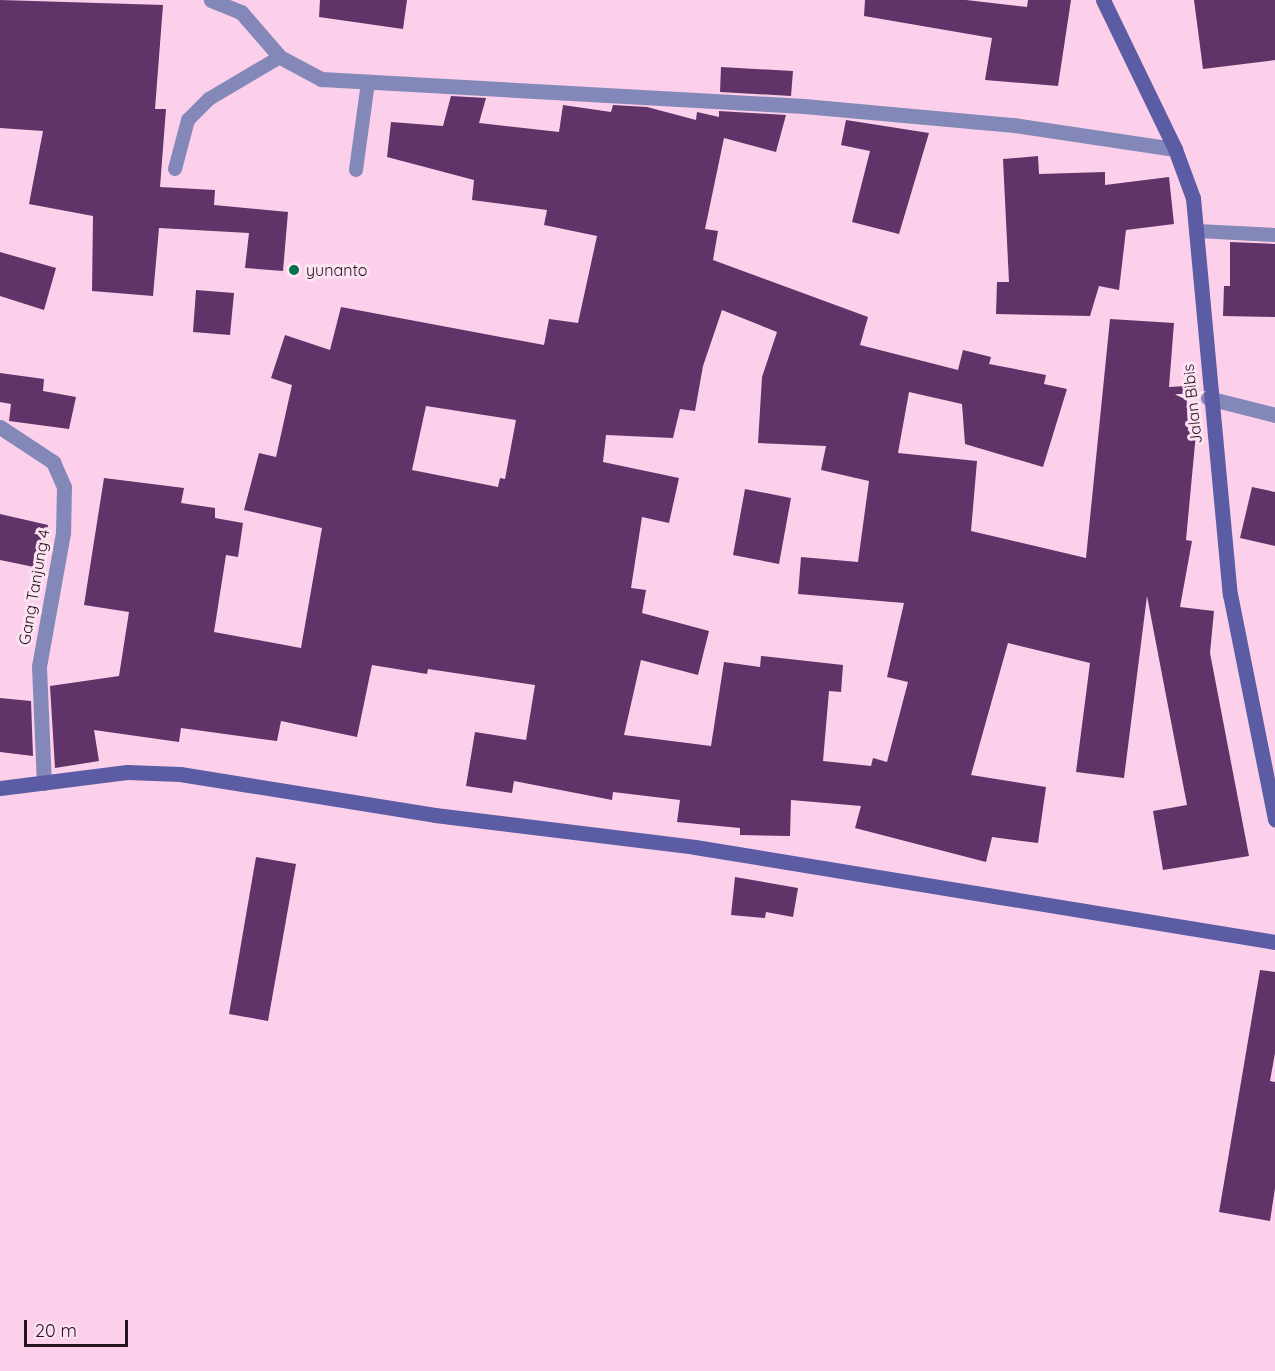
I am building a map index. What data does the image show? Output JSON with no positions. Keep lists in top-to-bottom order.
{
  "streets": {
    "street": ["Jalan Bibis", "Gang Tanjung 4"]
  },
  "places": ["yunanto"],
  "scale_bar": "20 m"
}
